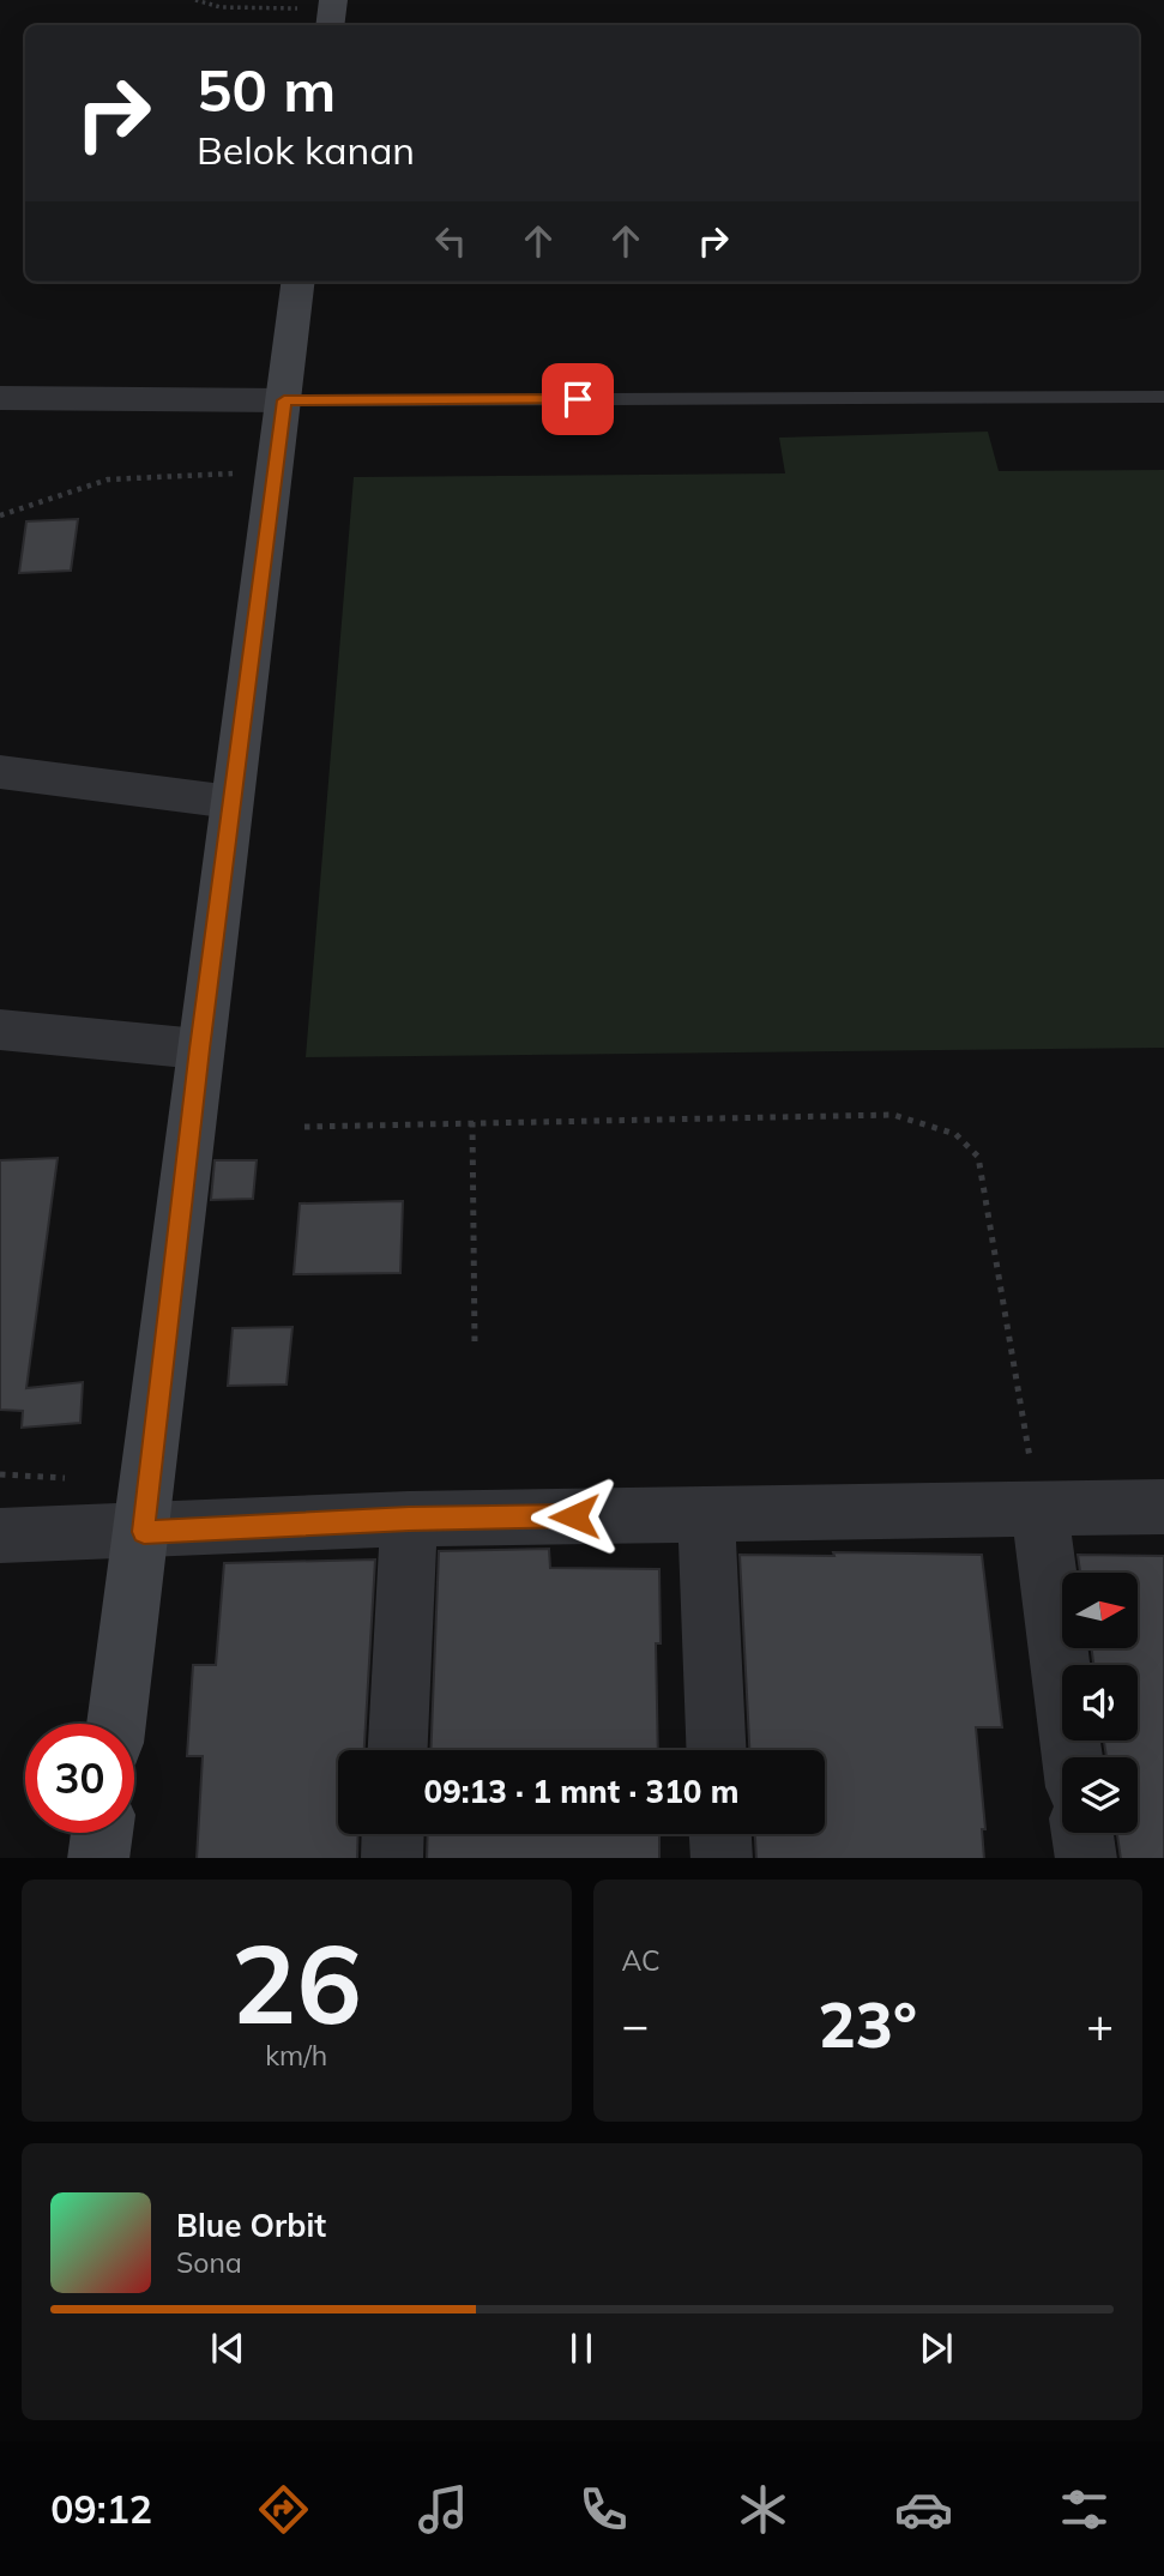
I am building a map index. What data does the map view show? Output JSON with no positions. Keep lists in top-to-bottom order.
{
  "north": "right",
  "page": {
    "turn": ["50 m", "Belok kanan"],
    "limit": "30",
    "trip": "09:13 · 1 mnt · 310 m",
    "tile": [
      ["26", "km/h"],
      "AC"
    ],
    "heat": ["−", "23°", "+"],
    "song": ["Blue Orbit", "Sona"],
    "tabs": "09:12"
  }
}
